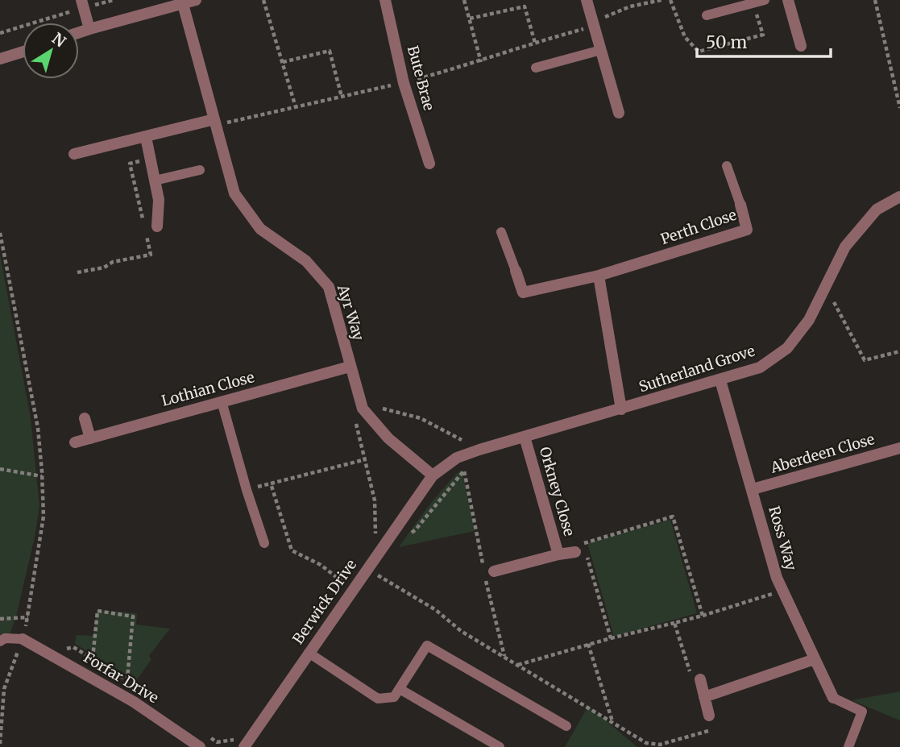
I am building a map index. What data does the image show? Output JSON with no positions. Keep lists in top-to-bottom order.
{
  "streets": {
    "street": [
      "Bute Brae",
      "Perth Close",
      "Ayr Way",
      "Sutherland Grove",
      "Lothian Close",
      "Aberdeen Close",
      "Orkney Close",
      "Ross Way",
      "Berwick Drive",
      "Forfar Drive"
    ]
  },
  "crossings": [
    ["Ayr Way", "Sutherland Grove"],
    ["Ayr Way", "Lothian Close"],
    ["Ayr Way", "Berwick Drive"],
    ["Sutherland Grove", "Orkney Close"],
    ["Sutherland Grove", "Ross Way"],
    ["Sutherland Grove", "Berwick Drive"],
    ["Aberdeen Close", "Ross Way"]
  ],
  "scale_bar": "50 m",
  "north": "top right"
}
